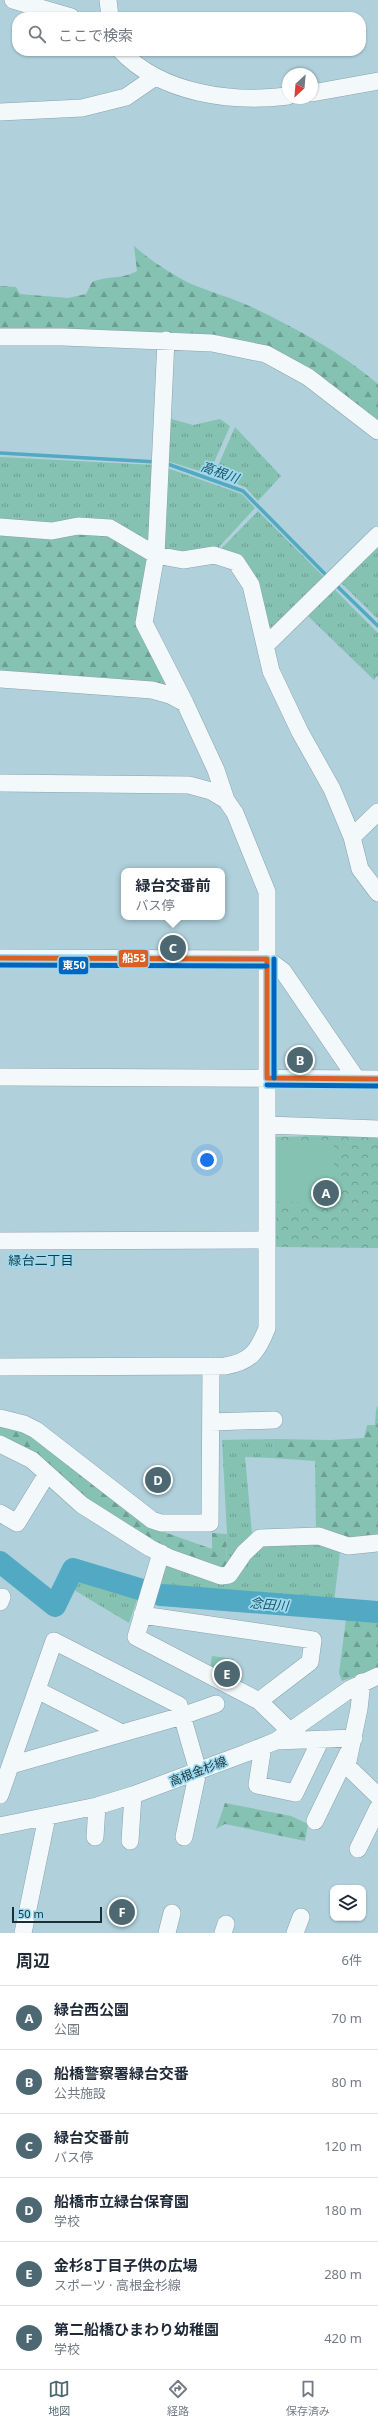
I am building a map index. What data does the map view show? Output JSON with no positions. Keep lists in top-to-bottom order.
{
  "streets": {
    "street": ["高根金杉線"]
  },
  "districts": ["緑台二丁目"],
  "water": ["高根川", "念田川"],
  "lines": ["transit line 船53", "transit line 東50"],
  "scale_bar": "50 m",
  "north": "bottom left",
  "page": {
    "search": "ここで検索",
    "popup": ["緑台交番前", "バス停"],
    "pins": [
      "C",
      "B",
      "A",
      "D",
      "E",
      "F"
    ],
    "scale": "50 m",
    "heading": ["周辺", "6件"],
    "list": [
      {
        "mark": "A",
        "name": "緑台西公園",
        "note": "公園",
        "value": "70 m"
      },
      {
        "mark": "B",
        "name": "船橋警察署緑台交番",
        "note": "公共施設",
        "value": "80 m"
      },
      {
        "mark": "C",
        "name": "緑台交番前",
        "note": "バス停",
        "value": "120 m"
      },
      {
        "mark": "D",
        "name": "船橋市立緑台保育園",
        "note": "学校",
        "value": "180 m"
      },
      {
        "mark": "E",
        "name": "金杉8丁目子供の広場",
        "note": "スポーツ · 高根金杉線",
        "value": "280 m"
      },
      {
        "mark": "F",
        "name": "第二船橋ひまわり幼稚園",
        "note": "学校",
        "value": "420 m"
      }
    ],
    "nav": ["地図", "経路", "保存済み"]
  }
}
